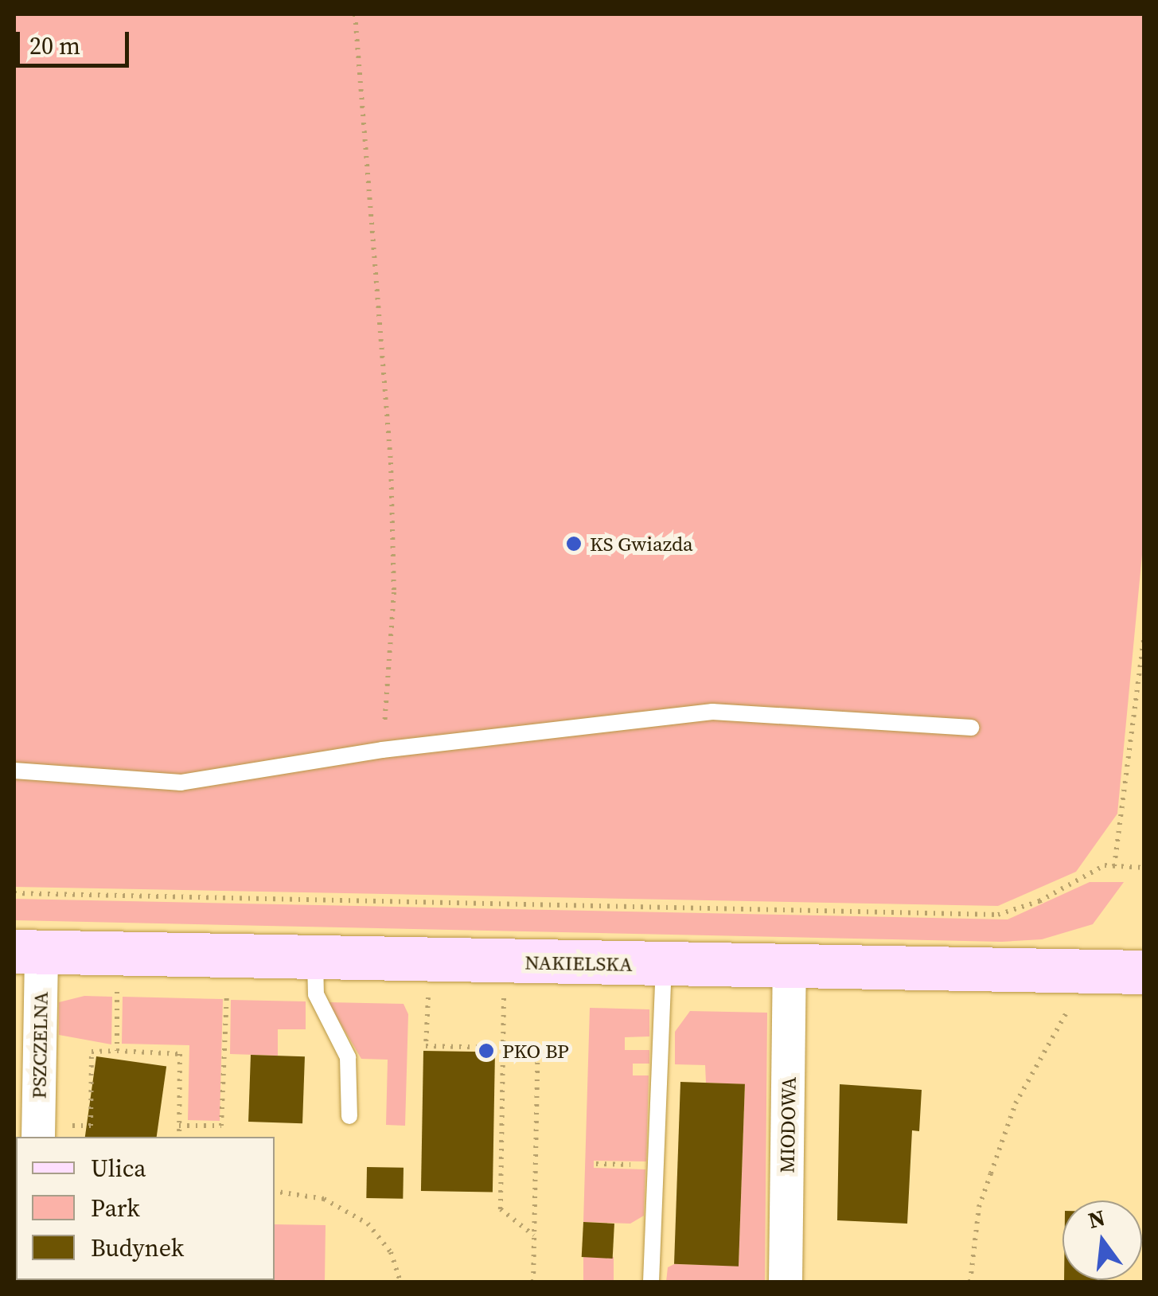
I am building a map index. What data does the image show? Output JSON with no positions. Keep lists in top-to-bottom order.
{
  "streets": {
    "main road": ["NAKIELSKA"],
    "street": ["PSZCZELNA", "MIODOWA"]
  },
  "crossings": [
    ["NAKIELSKA", "PSZCZELNA"],
    ["NAKIELSKA", "MIODOWA"]
  ],
  "places": ["KS Gwiazda", "PKO BP"],
  "legend": ["Ulica", "Park", "Budynek"],
  "scale_bar": "20 m",
  "north": "top"
}
